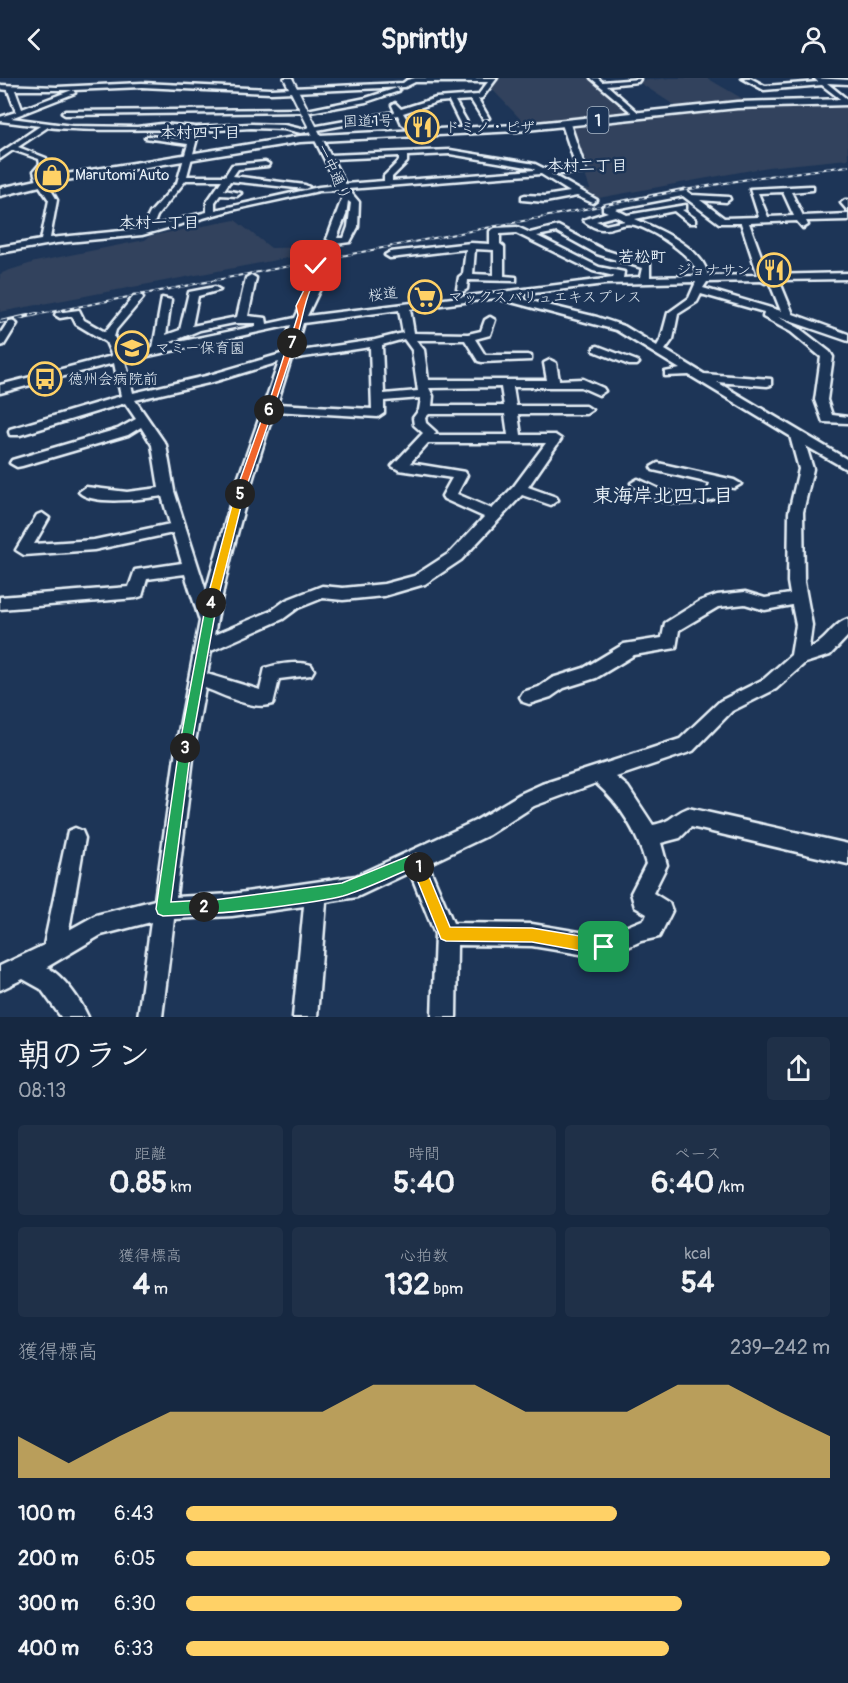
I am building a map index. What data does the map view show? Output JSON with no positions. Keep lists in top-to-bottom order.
{
  "streets": {
    "highway": ["1", "国道1号"],
    "street": ["一中通り", "桜道"]
  },
  "crossings": [
    ["国道1号", "一中通り"]
  ],
  "districts": [
    "本村四丁目",
    "本村二丁目",
    "本村一丁目",
    "若松町",
    "東海岸北四丁目"
  ],
  "places": {
    "restaurant": ["ドミノ・ピザ", "ジョナサン"],
    "shop": ["Marutomi Auto"],
    "supermarket": ["マックスバリュエキスプレス"],
    "school or university": ["マミー保育園"],
    "bus stop": ["徳州会病院前"]
  },
  "page": {
    "header": "Sprintly",
    "pins": [
      "7",
      "6",
      "5",
      "4",
      "3",
      "1",
      "2"
    ],
    "heading": ["朝のラン", "08:13"],
    "stats": [
      ["距離", "0.85 km"],
      ["時間", "5:40"],
      ["ペース", "6:40 /km"],
      ["獲得標高", "4 m"],
      ["心拍数", "132 bpm"],
      ["kcal", "54"]
    ],
    "chart": ["獲得標高", "239–242 m"],
    "list": [
      {
        "name": "100 m",
        "note": "6:43"
      },
      {
        "name": "200 m",
        "note": "6:05"
      },
      {
        "name": "300 m",
        "note": "6:30"
      },
      {
        "name": "400 m",
        "note": "6:33"
      }
    ]
  }
}
